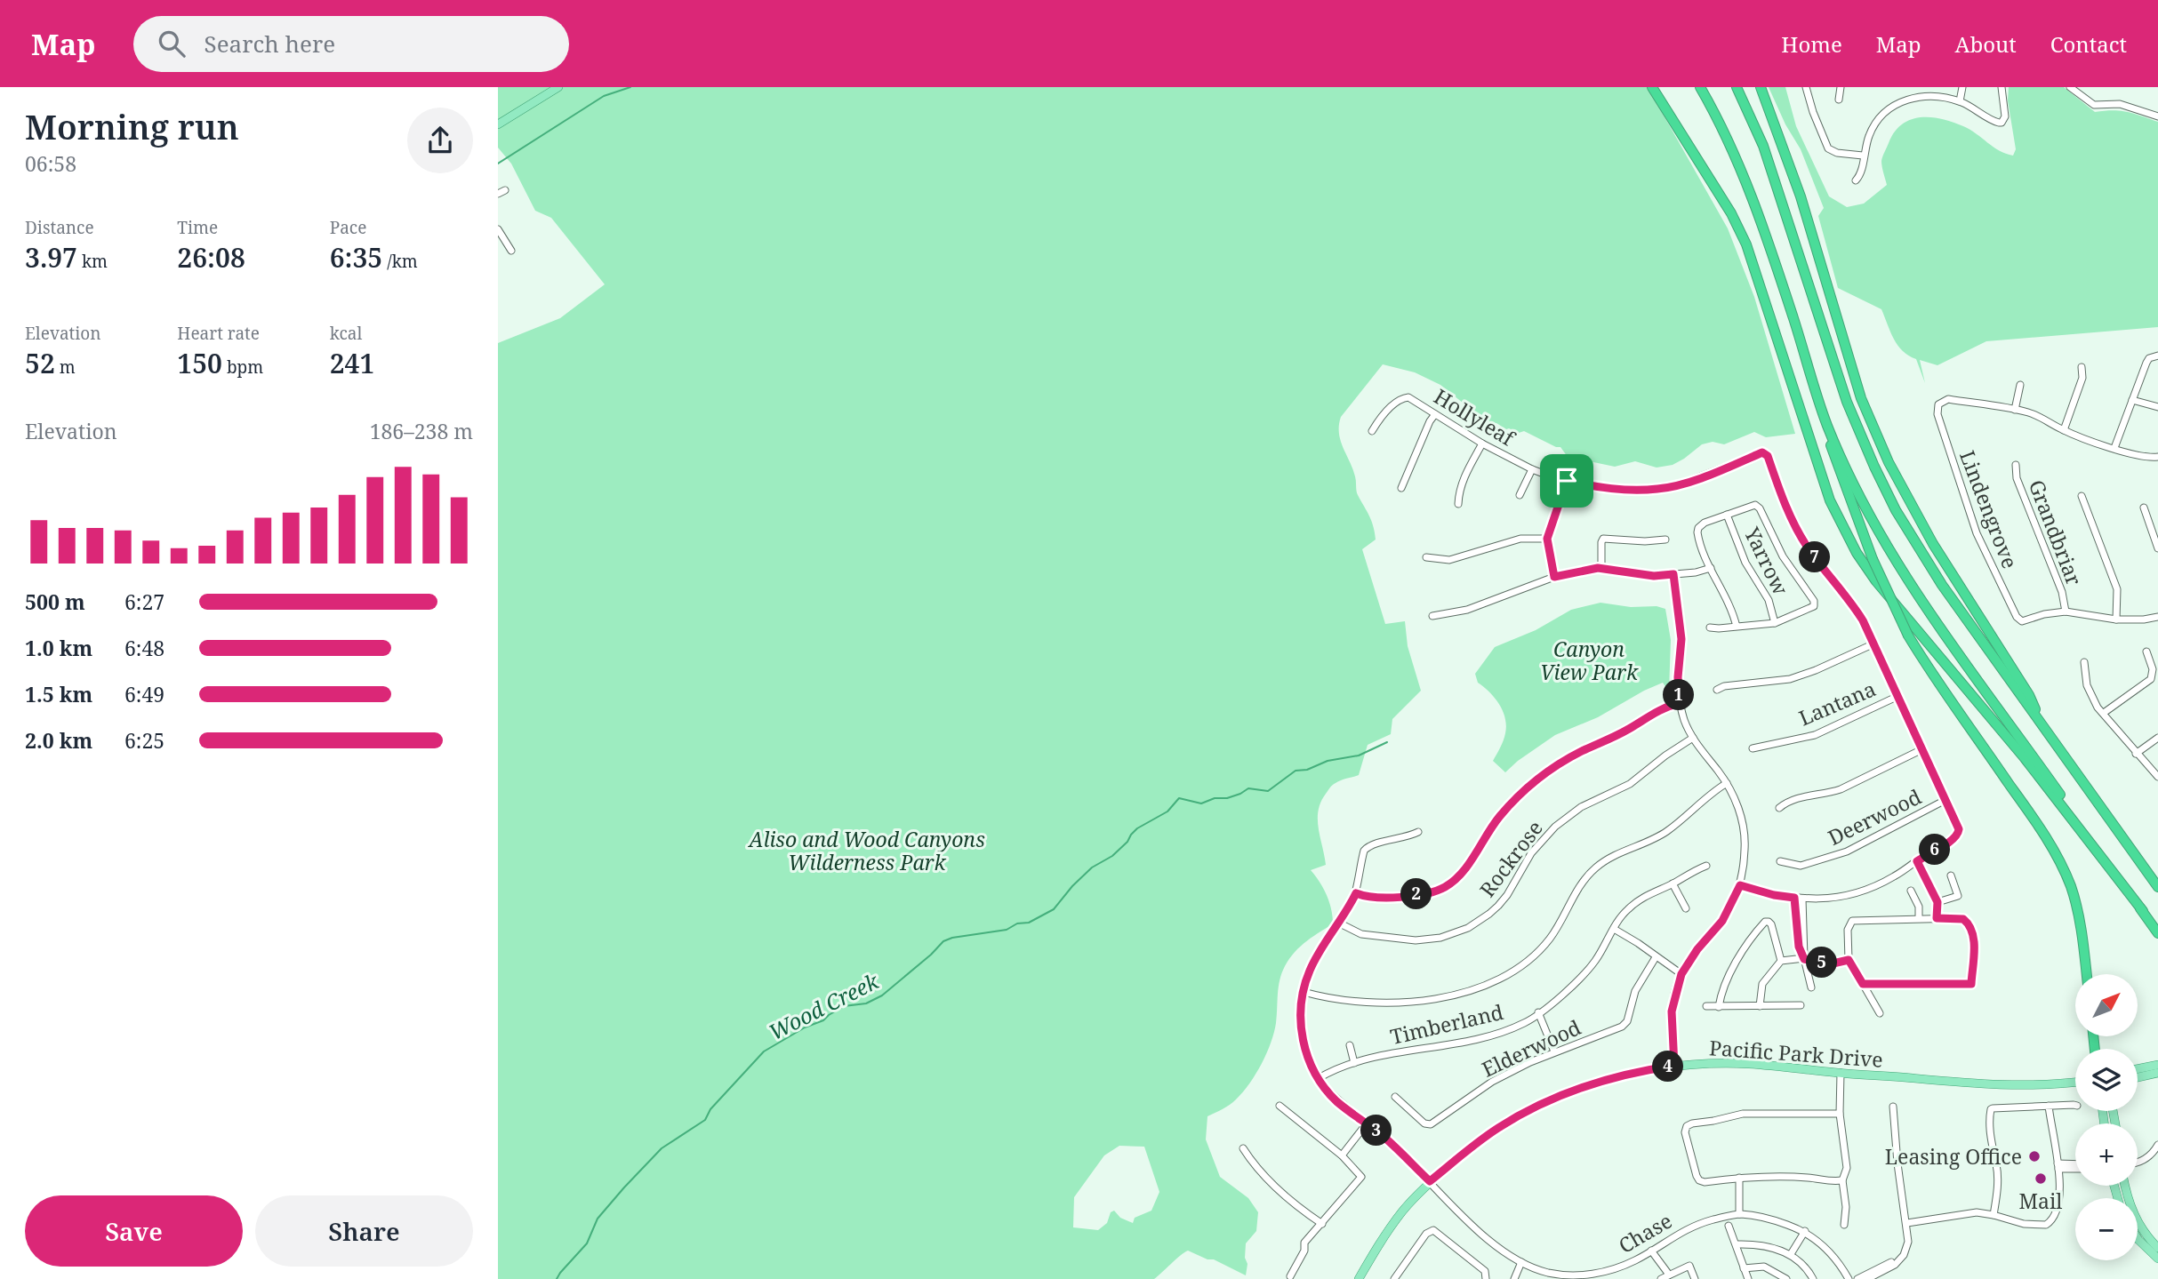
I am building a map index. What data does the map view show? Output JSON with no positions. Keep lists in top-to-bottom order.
{
  "streets": {
    "main road": ["Pacific Park Drive"],
    "street": [
      "Hollyleaf",
      "Lindengrove",
      "Grandbriar",
      "Yarrow",
      "Lantana",
      "Deerwood",
      "Rockrose",
      "Timberland",
      "Elderwood",
      "Chase"
    ]
  },
  "crossings": [
    ["Lindengrove", "Grandbriar"],
    ["Rockrose", "Chase"],
    ["Timberland", "Chase"],
    ["Pacific Park Drive", "Chase"]
  ],
  "water": ["Wood Creek"],
  "parks": ["Canyon View Park", "Aliso and Wood Canyons Wilderness Park"],
  "places": ["Leasing Office", "Mail"],
  "north": "top right",
  "page": {
    "header": "Map",
    "search": "Search here",
    "nav": [
      "Home",
      "Map",
      "About",
      "Contact"
    ],
    "heading": ["Morning run", "06:58"],
    "stats": [
      ["Distance", "3.97 km"],
      ["Time", "26:08"],
      ["Pace", "6:35 /km"],
      ["Elevation", "52 m"],
      ["Heart rate", "150 bpm"],
      ["kcal", "241"]
    ],
    "chart": ["Elevation", "186–238 m"],
    "pins": [
      "7",
      "1",
      "6",
      "2",
      "5",
      "4",
      "3"
    ],
    "list": [
      {
        "name": "500 m",
        "note": "6:27"
      },
      {
        "name": "1.0 km",
        "note": "6:48"
      },
      {
        "name": "1.5 km",
        "note": "6:49"
      },
      {
        "name": "2.0 km",
        "note": "6:25"
      }
    ],
    "map_buttons": ["+", "−"],
    "buttons": ["Save", "Share"]
  }
}
